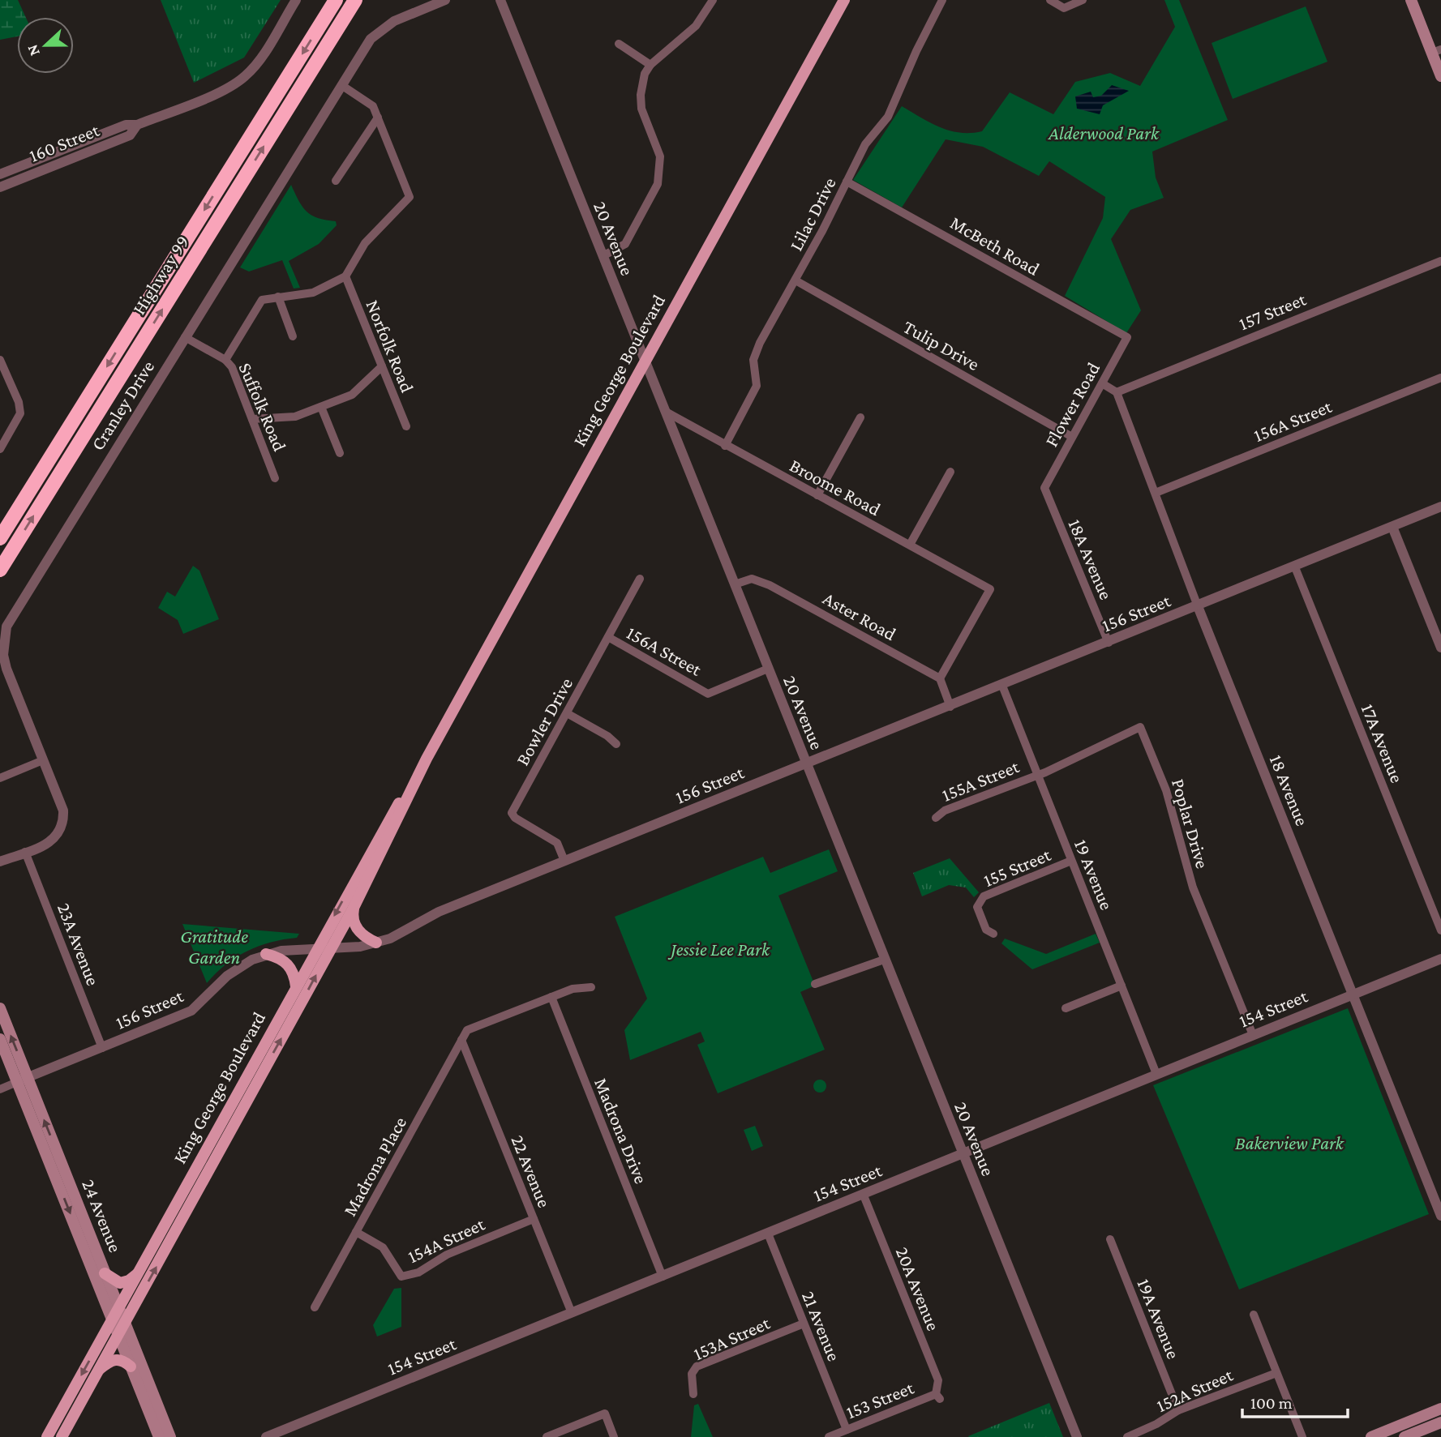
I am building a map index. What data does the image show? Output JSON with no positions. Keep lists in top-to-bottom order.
{
  "streets": {
    "highway": ["Highway 99"],
    "main road": ["King George Boulevard", "24 Avenue"],
    "street": [
      "160 Street",
      "Lilac Drive",
      "20 Avenue",
      "McBeth Road",
      "157 Street",
      "Tulip Drive",
      "Norfolk Road",
      "Flower Road",
      "Cranley Drive",
      "Suffolk Road",
      "156A Street",
      "Broome Road",
      "18A Avenue",
      "156 Street",
      "Aster Road",
      "Bowler Drive",
      "17A Avenue",
      "155A Street",
      "18 Avenue",
      "Poplar Drive",
      "155 Street",
      "19 Avenue",
      "23A Avenue",
      "154 Street",
      "Madrona Drive",
      "Madrona Place",
      "22 Avenue",
      "154A Street",
      "20A Avenue",
      "19A Avenue",
      "21 Avenue",
      "153A Street",
      "152A Street",
      "153 Street"
    ]
  },
  "crossings": [
    ["Lilac Drive", "McBeth Road"],
    ["Lilac Drive", "Tulip Drive"],
    ["Lilac Drive", "Broome Road"],
    ["20 Avenue", "King George Boulevard"],
    ["20 Avenue", "156A Street"],
    ["20 Avenue", "Broome Road"],
    ["20 Avenue", "156 Street"],
    ["20 Avenue", "Aster Road"],
    ["20 Avenue", "154 Street"],
    ["McBeth Road", "Flower Road"],
    ["157 Street", "18 Avenue"],
    ["Tulip Drive", "Flower Road"],
    ["King George Boulevard", "156 Street"],
    ["King George Boulevard", "24 Avenue"],
    ["Flower Road", "18A Avenue"],
    ["Cranley Drive", "Suffolk Road"],
    ["Cranley Drive", "23A Avenue"],
    ["156A Street", "Bowler Drive"],
    ["156A Street", "18 Avenue"],
    ["Broome Road", "Aster Road"],
    ["18A Avenue", "156 Street"],
    ["156 Street", "Bowler Drive"],
    ["156 Street", "17A Avenue"],
    ["156 Street", "18 Avenue"],
    ["156 Street", "19 Avenue"],
    ["156 Street", "23A Avenue"],
    ["156 Street", "24 Avenue"],
    ["155A Street", "Poplar Drive"],
    ["155A Street", "19 Avenue"],
    ["18 Avenue", "154 Street"],
    ["Poplar Drive", "19 Avenue"],
    ["Poplar Drive", "154 Street"],
    ["155 Street", "19 Avenue"],
    ["19 Avenue", "154 Street"],
    ["154 Street", "Madrona Drive"],
    ["154 Street", "22 Avenue"],
    ["154 Street", "20A Avenue"],
    ["154 Street", "21 Avenue"],
    ["Madrona Place", "22 Avenue"],
    ["Madrona Place", "154A Street"],
    ["22 Avenue", "154A Street"],
    ["20A Avenue", "153 Street"],
    ["19A Avenue", "152A Street"],
    ["21 Avenue", "153A Street"],
    ["21 Avenue", "153 Street"]
  ],
  "parks": [
    "Alderwood Park",
    "Gratitude Garden",
    "Jessie Lee Park",
    "Bakerview Park"
  ],
  "scale_bar": "100 m",
  "north": "left"
}
